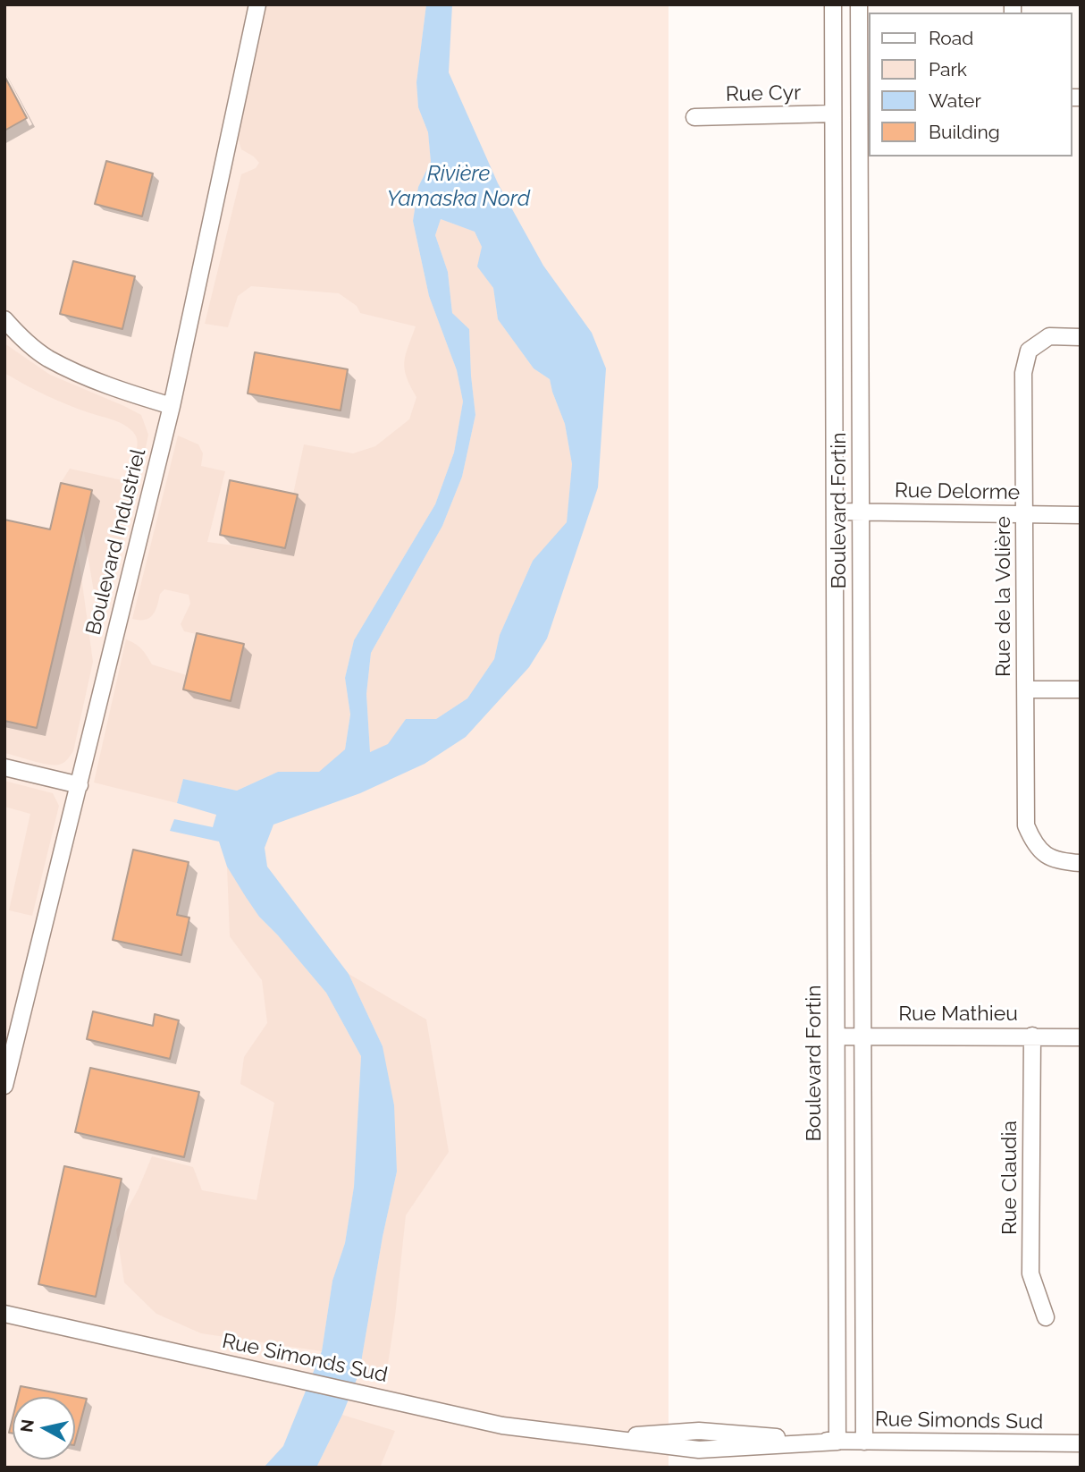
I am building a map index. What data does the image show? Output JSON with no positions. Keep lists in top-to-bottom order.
{
  "streets": {
    "street": [
      "Rue Cyr",
      "Rue Delorme",
      "Boulevard Fortin",
      "Boulevard Industriel",
      "Rue de la Volière",
      "Rue Mathieu",
      "Rue Claudia",
      "Rue Simonds Sud"
    ]
  },
  "crossings": [
    ["Rue Cyr", "Boulevard Fortin"],
    ["Rue Delorme", "Boulevard Fortin"],
    ["Rue Delorme", "Rue de la Volière"],
    ["Boulevard Fortin", "Rue Mathieu"],
    ["Boulevard Fortin", "Rue Simonds Sud"],
    ["Rue Mathieu", "Rue Claudia"]
  ],
  "water": ["Rivière Yamaska Nord"],
  "legend": [
    "Road",
    "Park",
    "Water",
    "Building"
  ],
  "north": "left"
}
